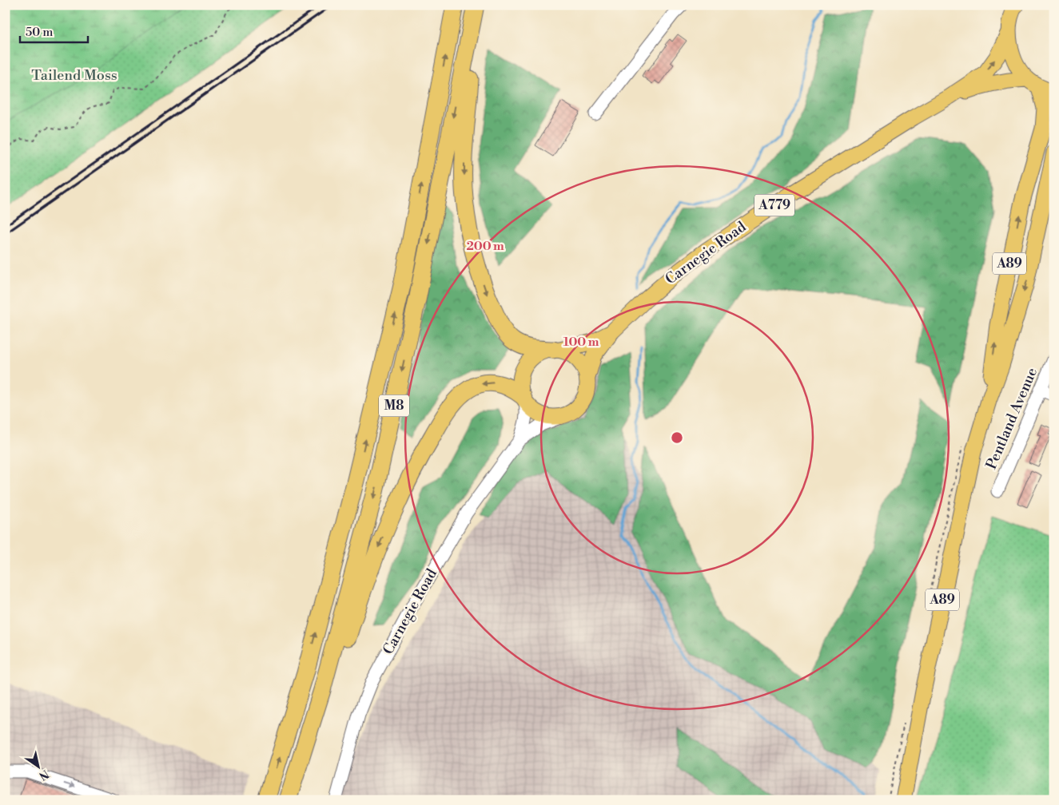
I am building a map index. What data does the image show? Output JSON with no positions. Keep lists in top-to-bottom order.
{
  "streets": {
    "highway": ["M8"],
    "main road": ["A779", "Carnegie Road", "A89"],
    "street": ["Pentland Avenue"]
  },
  "crossings": [
    ["A779", "Carnegie Road"],
    ["A779", "M8"],
    ["Carnegie Road", "A89"],
    ["Carnegie Road", "M8"]
  ],
  "parks": ["Tailend Moss"],
  "scale_bar": "50 m",
  "north": "bottom right",
  "rings": ["200 m", "100 m"]
}
